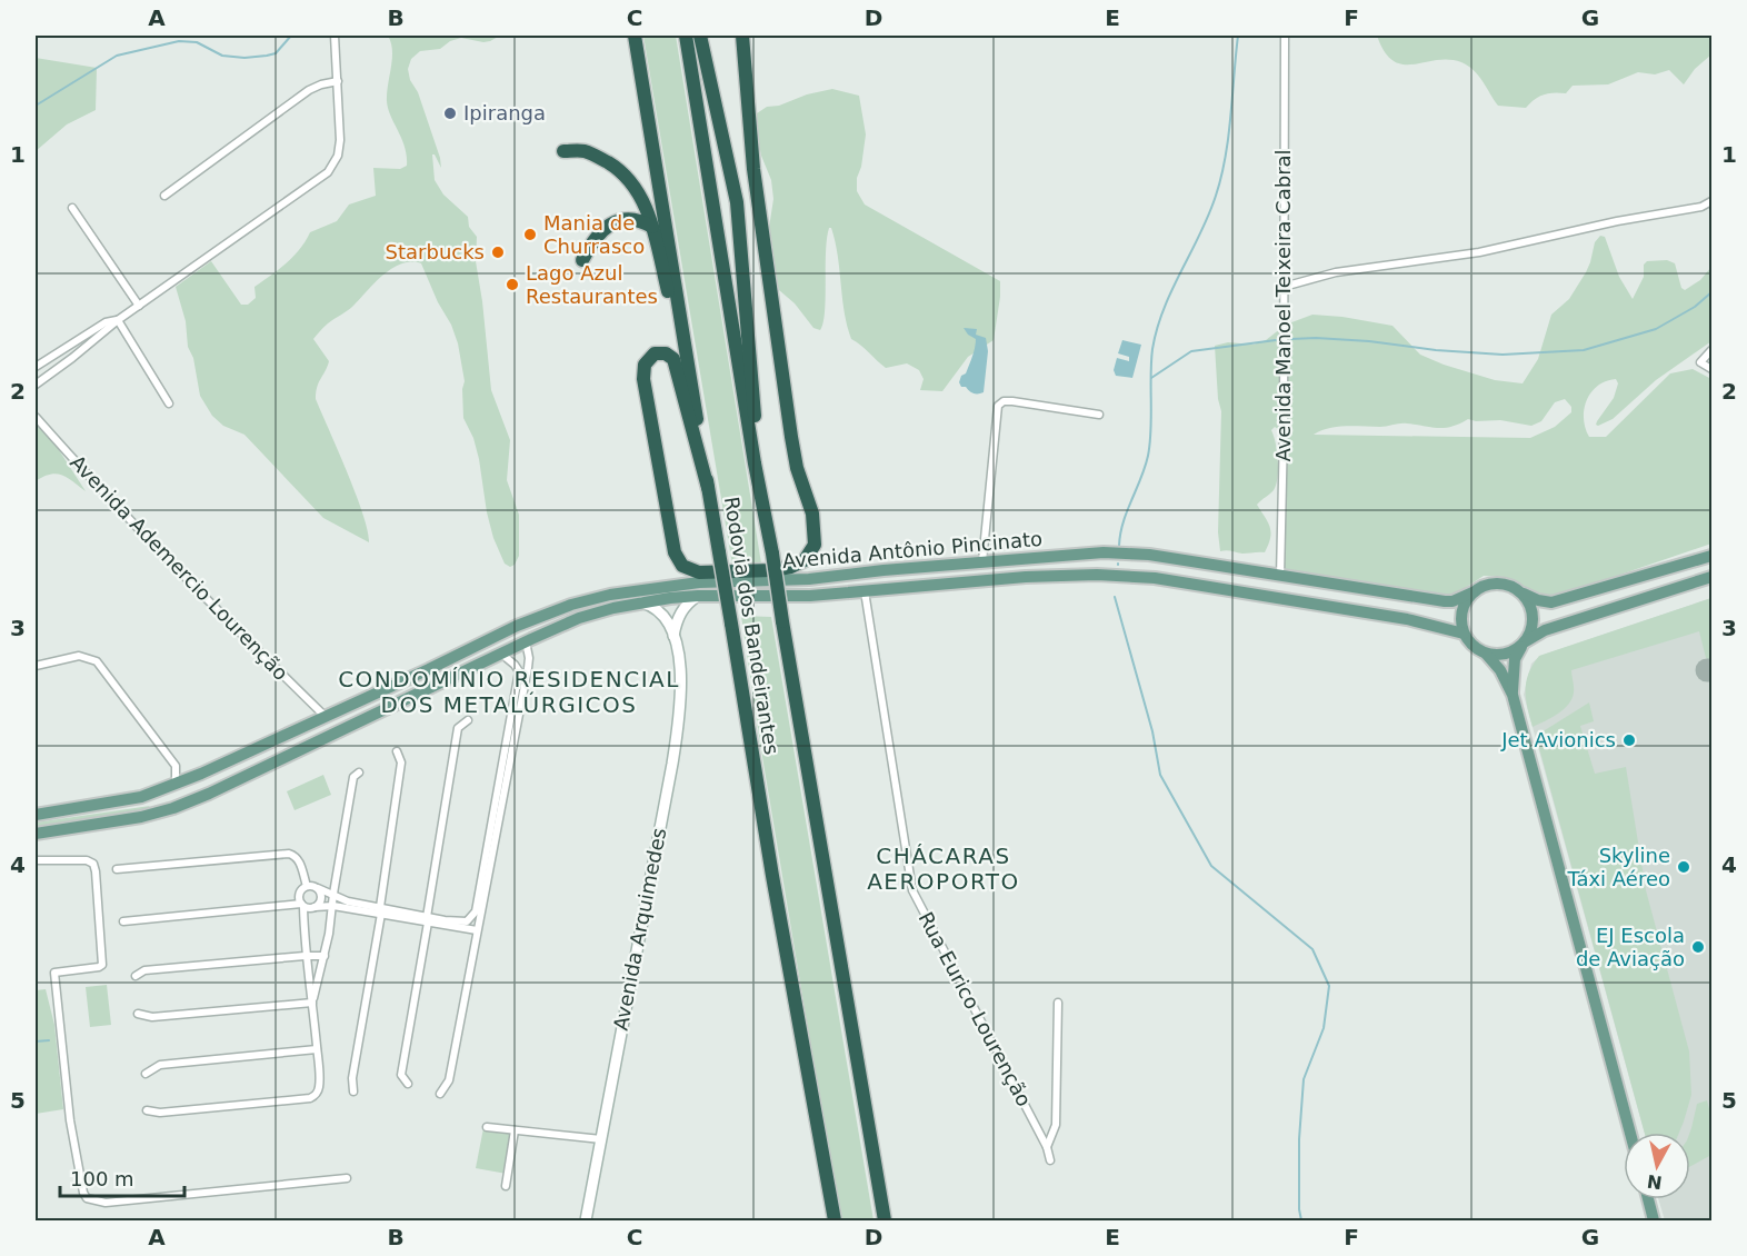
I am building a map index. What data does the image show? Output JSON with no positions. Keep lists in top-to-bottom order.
{
  "streets": {
    "highway": ["Rodovia dos Bandeirantes"],
    "main road": ["Avenida Antônio Pincinato", "Avenida Arquimedes"],
    "street": ["Avenida Manoel Teixeira Cabral", "Avenida Ademercio Lourenção", "Rua Eurico Lourenção"]
  },
  "crossings": [
    ["Avenida Manoel Teixeira Cabral", "Avenida Antônio Pincinato"],
    ["Avenida Antônio Pincinato", "Avenida Ademercio Lourenção"],
    ["Avenida Antônio Pincinato", "Avenida Arquimedes"],
    ["Avenida Antônio Pincinato", "Rua Eurico Lourenção"]
  ],
  "districts": ["CONDOMÍNIO RESIDENCIAL DOS METALÚRGICOS", "CHÁCARAS AEROPORTO"],
  "places": [
    "Ipiranga",
    "Mania de Churrasco",
    "Starbucks",
    "Lago Azul Restaurantes",
    "Jet Avionics",
    "Skyline Táxi Aéreo",
    "EJ Escola de Aviação"
  ],
  "scale_bar": "100 m",
  "north": "bottom",
  "grid": {
    "columns": [
      "A",
      "B",
      "C",
      "D",
      "E",
      "F",
      "G"
    ],
    "rows": [
      "1",
      "2",
      "3",
      "4",
      "5"
    ]
  }
}
